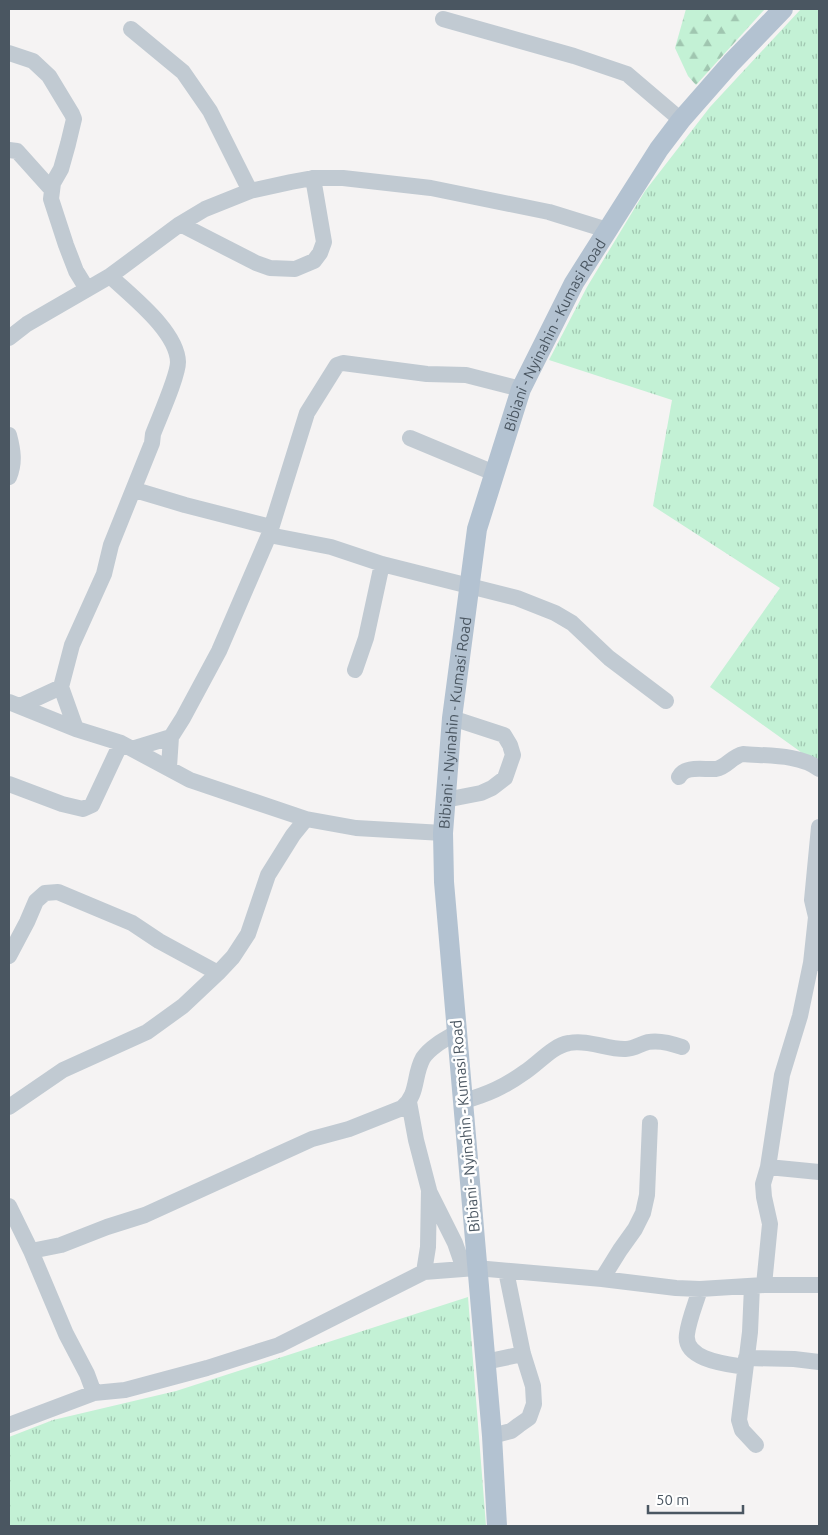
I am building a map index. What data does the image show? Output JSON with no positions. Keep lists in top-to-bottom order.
{
  "streets": {
    "main road": ["Bibiani - Nyinahin - Kumasi Road"]
  },
  "scale_bar": "50 m"
}
